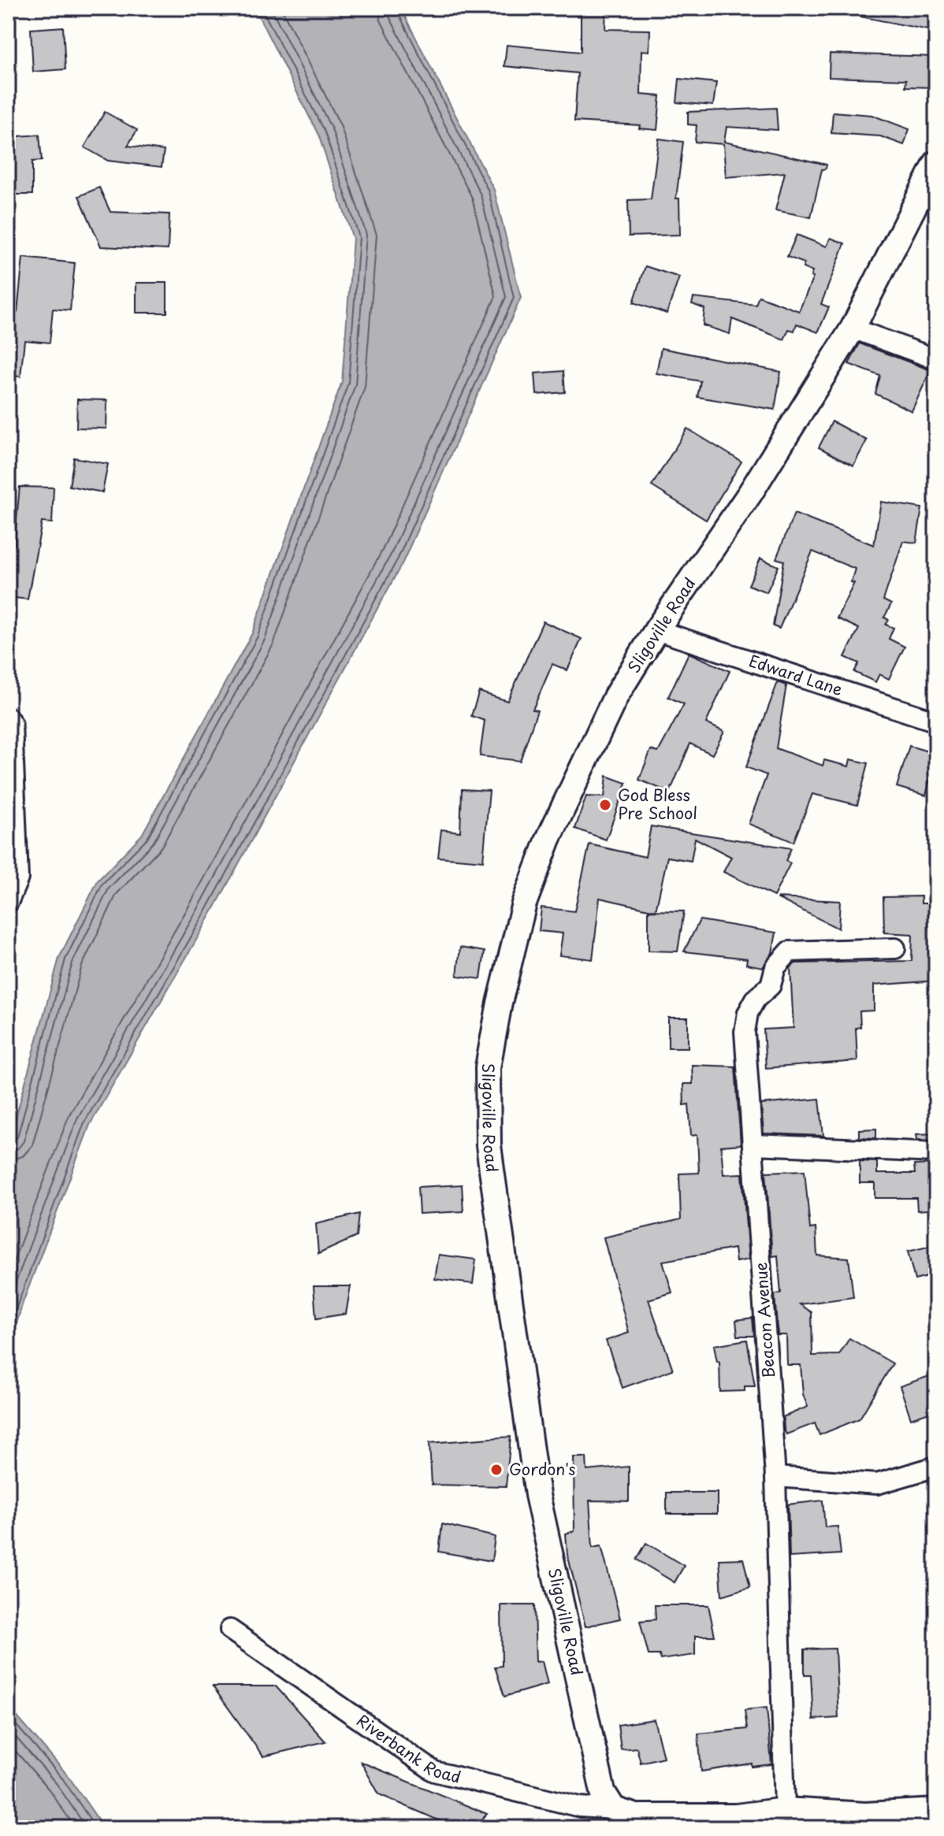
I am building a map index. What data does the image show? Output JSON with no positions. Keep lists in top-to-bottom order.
{
  "streets": {
    "street": [
      "Sligoville Road",
      "Edward Lane",
      "Beacon Avenue",
      "Riverbank Road"
    ]
  },
  "crossings": [
    ["Sligoville Road", "Edward Lane"],
    ["Sligoville Road", "Riverbank Road"]
  ],
  "places": ["God Bless Pre School", "Gordon's"]
}
